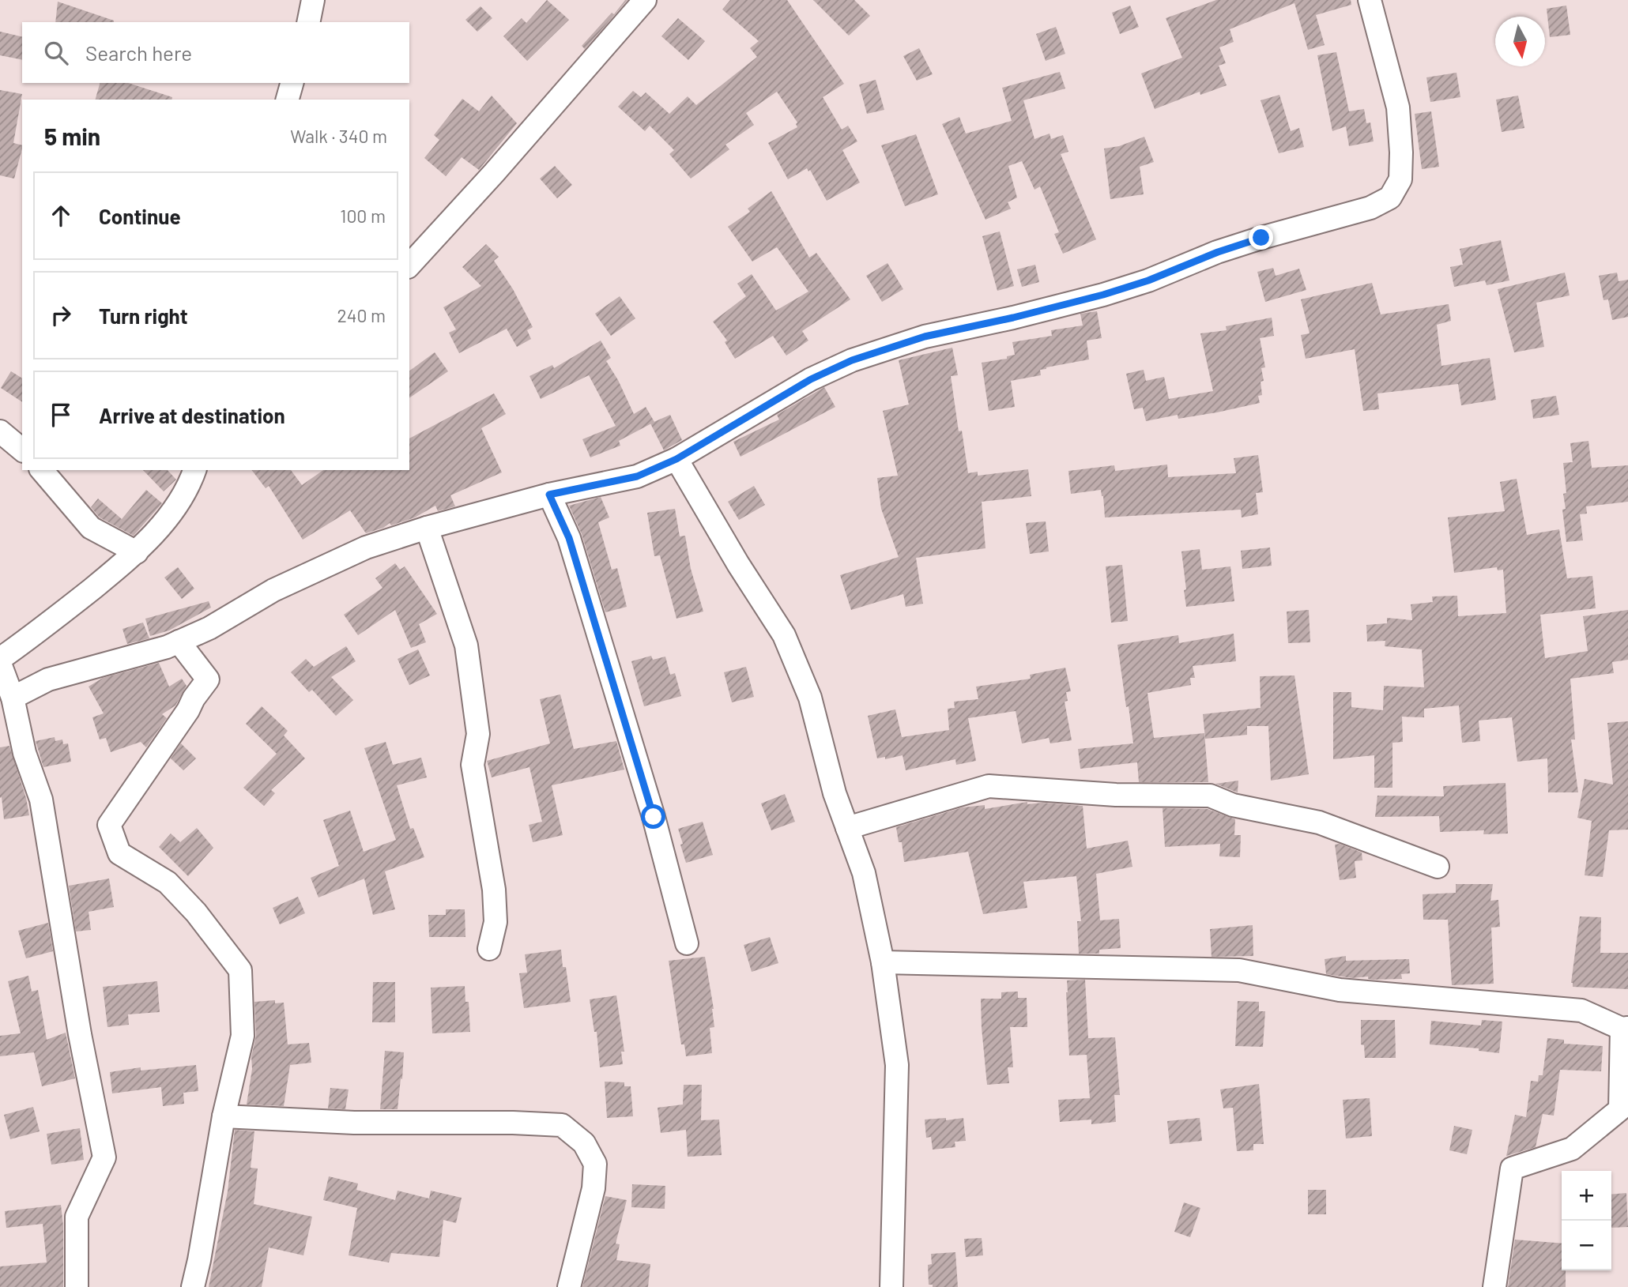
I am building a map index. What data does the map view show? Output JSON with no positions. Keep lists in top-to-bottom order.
{
  "north": "bottom",
  "page": {
    "search": "Search here",
    "heading": ["5 min", "Walk · 340 m"],
    "list": [
      ["Continue", "100 m"],
      ["Turn right", "240 m"],
      "Arrive at destination"
    ],
    "map_buttons": ["+", "−"]
  }
}
